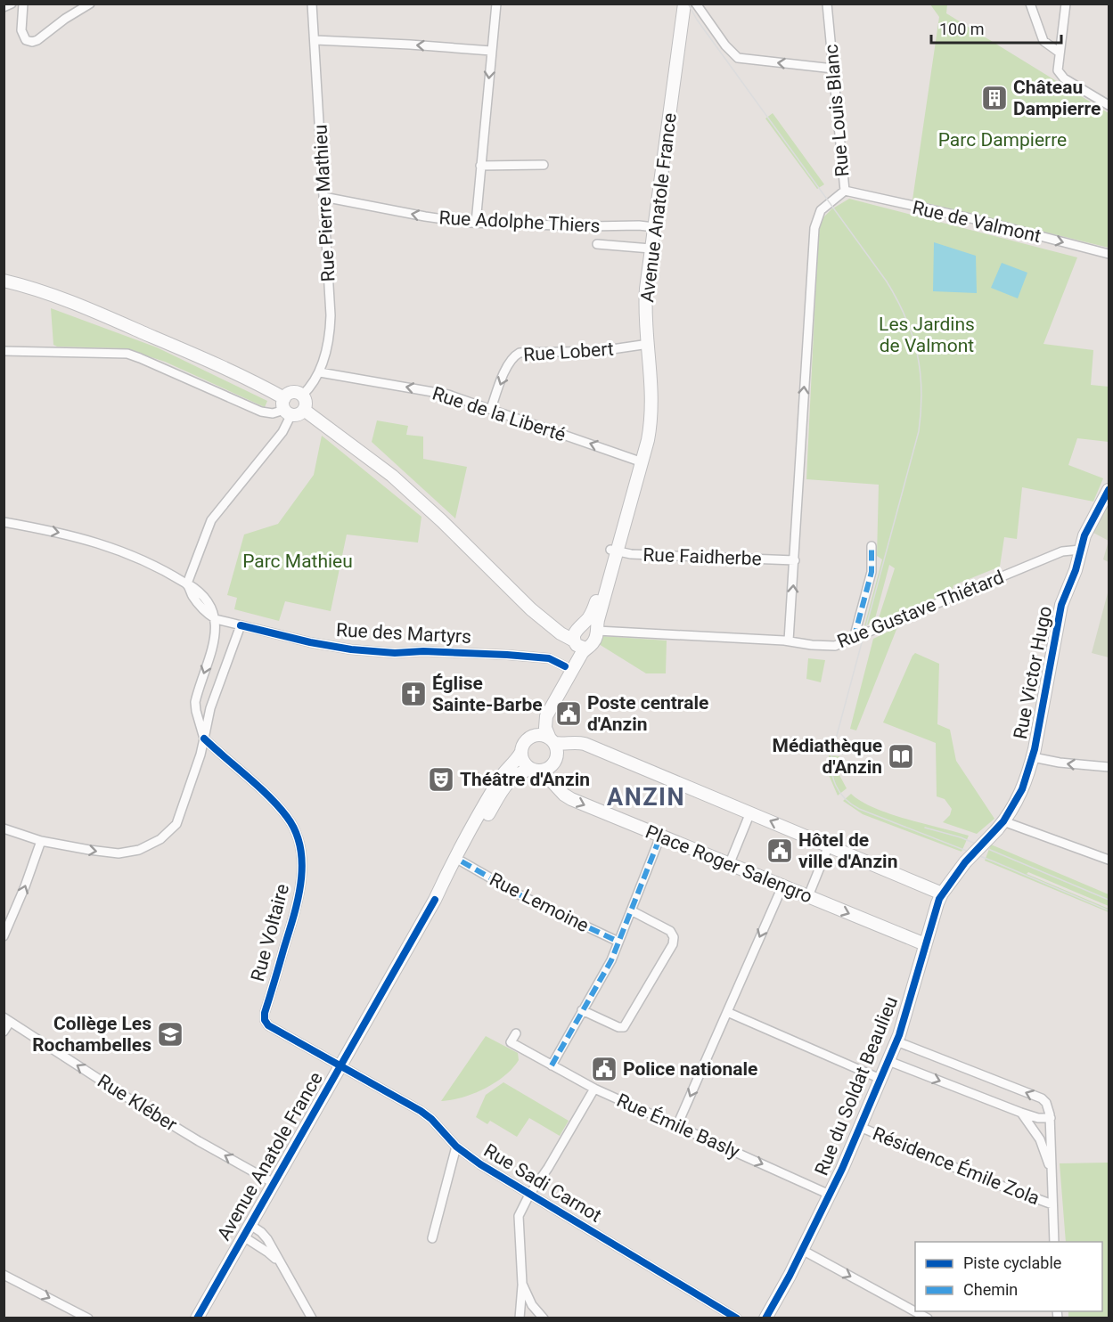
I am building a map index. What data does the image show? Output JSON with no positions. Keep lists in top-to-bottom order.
{
  "streets": {
    "street": [
      "Rue Louis Blanc",
      "Rue Pierre Mathieu",
      "Avenue Anatole France",
      "Rue Adolphe Thiers",
      "Rue de Valmont",
      "Rue Lobert",
      "Rue de la Liberté",
      "Rue Faidherbe",
      "Rue Gustave Thiétard",
      "Rue des Martyrs",
      "Rue Victor Hugo",
      "Place Roger Salengro",
      "Rue Lemoine",
      "Rue Voltaire",
      "Rue du Soldat Beaulieu",
      "Rue Kléber",
      "Rue Émile Basly",
      "Résidence Émile Zola",
      "Rue Sadi Carnot"
    ]
  },
  "crossings": [
    ["Rue Louis Blanc", "Rue de Valmont"],
    ["Rue Louis Blanc", "Rue Faidherbe"],
    ["Rue Pierre Mathieu", "Rue Adolphe Thiers"],
    ["Rue Pierre Mathieu", "Rue de la Liberté"],
    ["Avenue Anatole France", "Rue Adolphe Thiers"],
    ["Avenue Anatole France", "Rue Lobert"],
    ["Avenue Anatole France", "Rue de la Liberté"],
    ["Avenue Anatole France", "Rue Faidherbe"],
    ["Avenue Anatole France", "Rue Gustave Thiétard"],
    ["Avenue Anatole France", "Rue des Martyrs"],
    ["Avenue Anatole France", "Place Roger Salengro"],
    ["Avenue Anatole France", "Rue Lemoine"],
    ["Avenue Anatole France", "Rue Voltaire"],
    ["Avenue Anatole France", "Rue Kléber"],
    ["Avenue Anatole France", "Rue Sadi Carnot"],
    ["Rue Lobert", "Rue de la Liberté"],
    ["Rue Gustave Thiétard", "Rue Victor Hugo"],
    ["Rue Victor Hugo", "Rue du Soldat Beaulieu"],
    ["Place Roger Salengro", "Rue du Soldat Beaulieu"],
    ["Rue Voltaire", "Rue Sadi Carnot"],
    ["Rue du Soldat Beaulieu", "Rue Émile Basly"],
    ["Rue du Soldat Beaulieu", "Résidence Émile Zola"]
  ],
  "one_way": [
    "Rue Louis Blanc",
    "Rue Adolphe Thiers",
    "Rue de Valmont",
    "Rue Lobert",
    "Rue de la Liberté",
    "Rue Kléber",
    "Rue Émile Basly"
  ],
  "districts": ["ANZIN"],
  "parks": ["Parc Dampierre", "Les Jardins de Valmont", "Parc Mathieu"],
  "places": {
    "building": ["Château Dampierre"],
    "church": ["Église Sainte-Barbe"],
    "public building": ["Poste centrale d'Anzin", "Hôtel de ville d'Anzin", "Police nationale"],
    "library": ["Médiathèque d'Anzin"],
    "theatre": ["Théâtre d'Anzin"],
    "school or university": ["Collège Les Rochambelles"]
  },
  "legend": ["Piste cyclable", "Chemin"],
  "scale_bar": "100 m"
}
